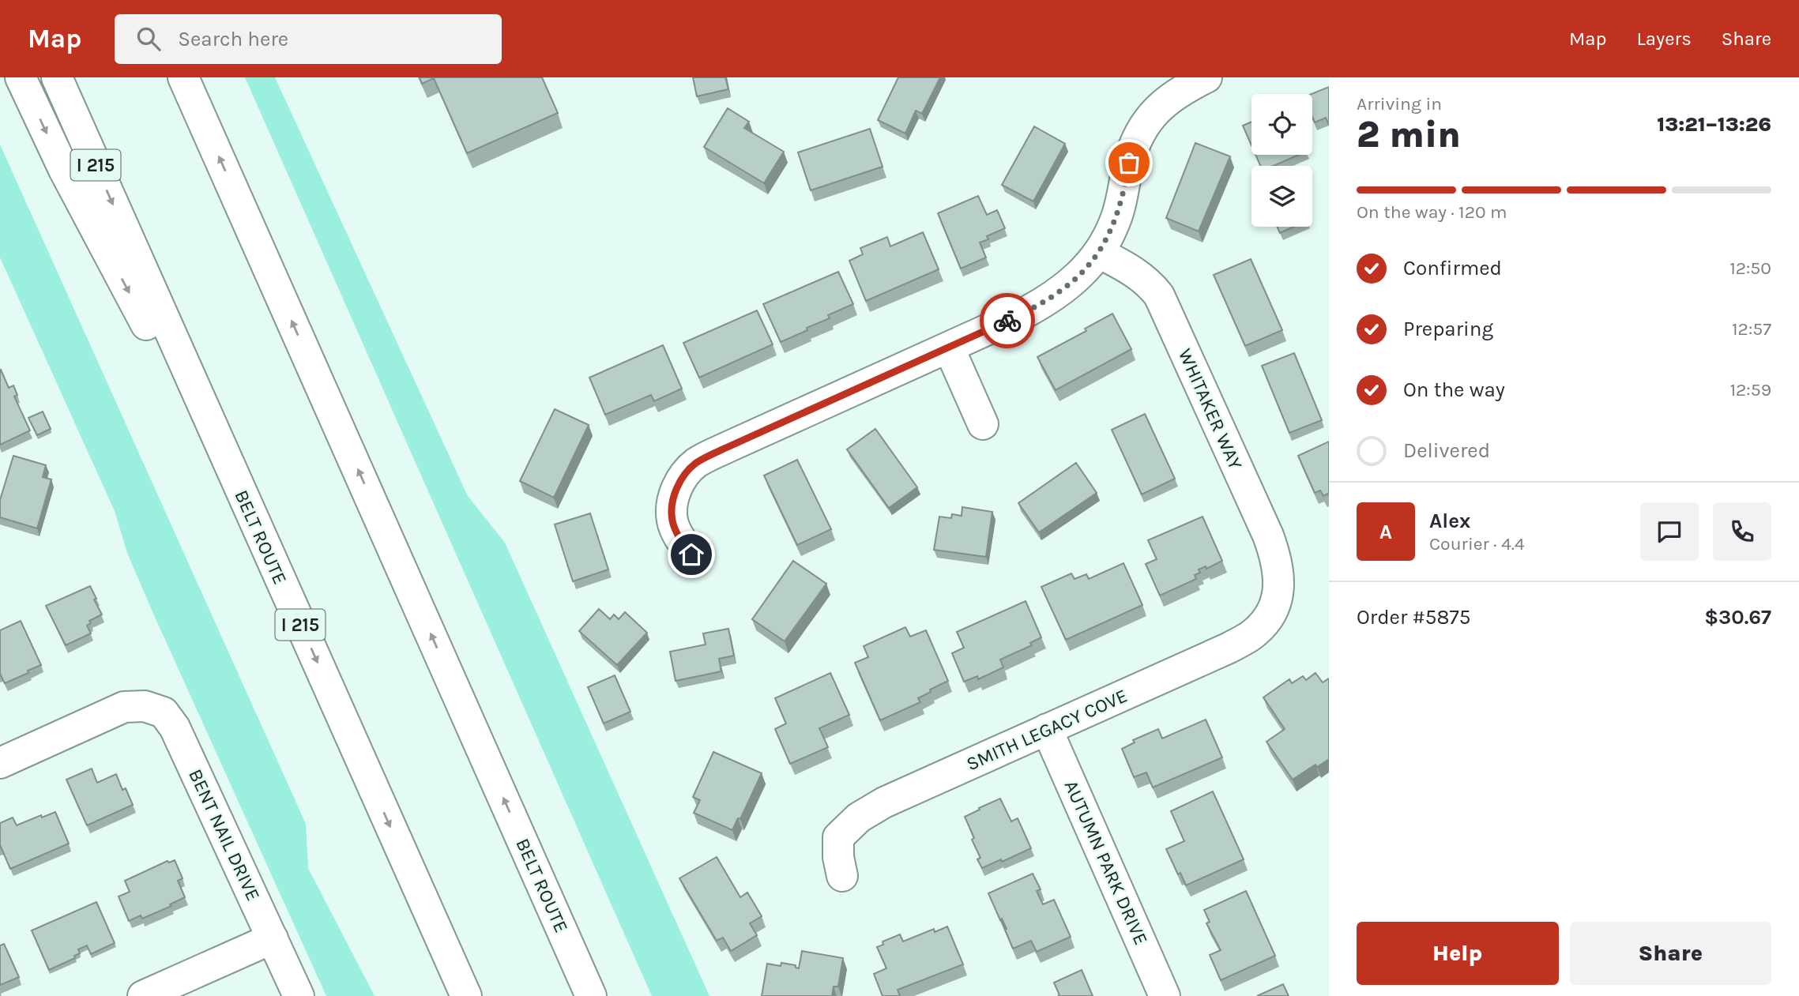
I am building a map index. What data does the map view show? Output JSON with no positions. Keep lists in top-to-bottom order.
{
  "streets": {
    "main road": [
      "I 215",
      "WHITAKER WAY",
      "BELT ROUTE",
      "SMITH LEGACY COVE",
      "BENT NAIL DRIVE",
      "AUTUMN PARK DRIVE"
    ]
  },
  "crossings": [
    ["WHITAKER WAY", "SMITH LEGACY COVE"],
    ["SMITH LEGACY COVE", "AUTUMN PARK DRIVE"]
  ],
  "page": {
    "header": "Map",
    "search": "Search here",
    "nav": ["Map", "Layers", "Share"],
    "heading": ["2 min", "Arriving in", "13:21–13:26"],
    "panel": [
      "Alex",
      "Courier · 4.4",
      "Order #5875",
      "$30.67"
    ],
    "bar": "On the way · 120 m",
    "list": [
      ["Confirmed", "12:50"],
      ["Preparing", "12:57"],
      ["On the way", "12:59"],
      "Delivered"
    ],
    "round": "A",
    "buttons": ["Help", "Share"]
  }
}
